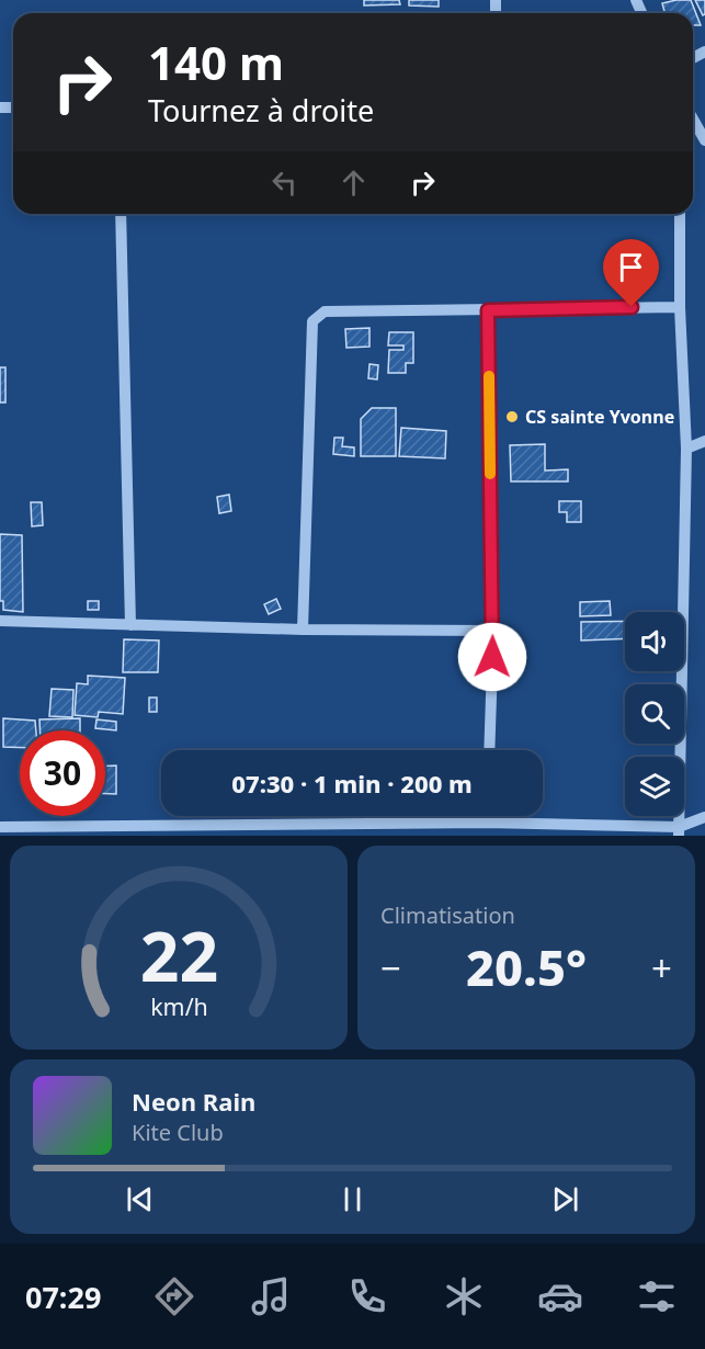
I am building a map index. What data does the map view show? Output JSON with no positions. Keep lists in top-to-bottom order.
{
  "places": ["CS sainte Yvonne"],
  "page": {
    "turn": ["140 m", "Tournez à droite"],
    "limit": "30",
    "trip": "07:30 · 1 min · 200 m",
    "tile": "Climatisation",
    "heat": ["−", "20.5°", "+"],
    "song": ["Neon Rain", "Kite Club"],
    "tabs": "07:29",
    "gauge": ["22", "km/h"]
  }
}
